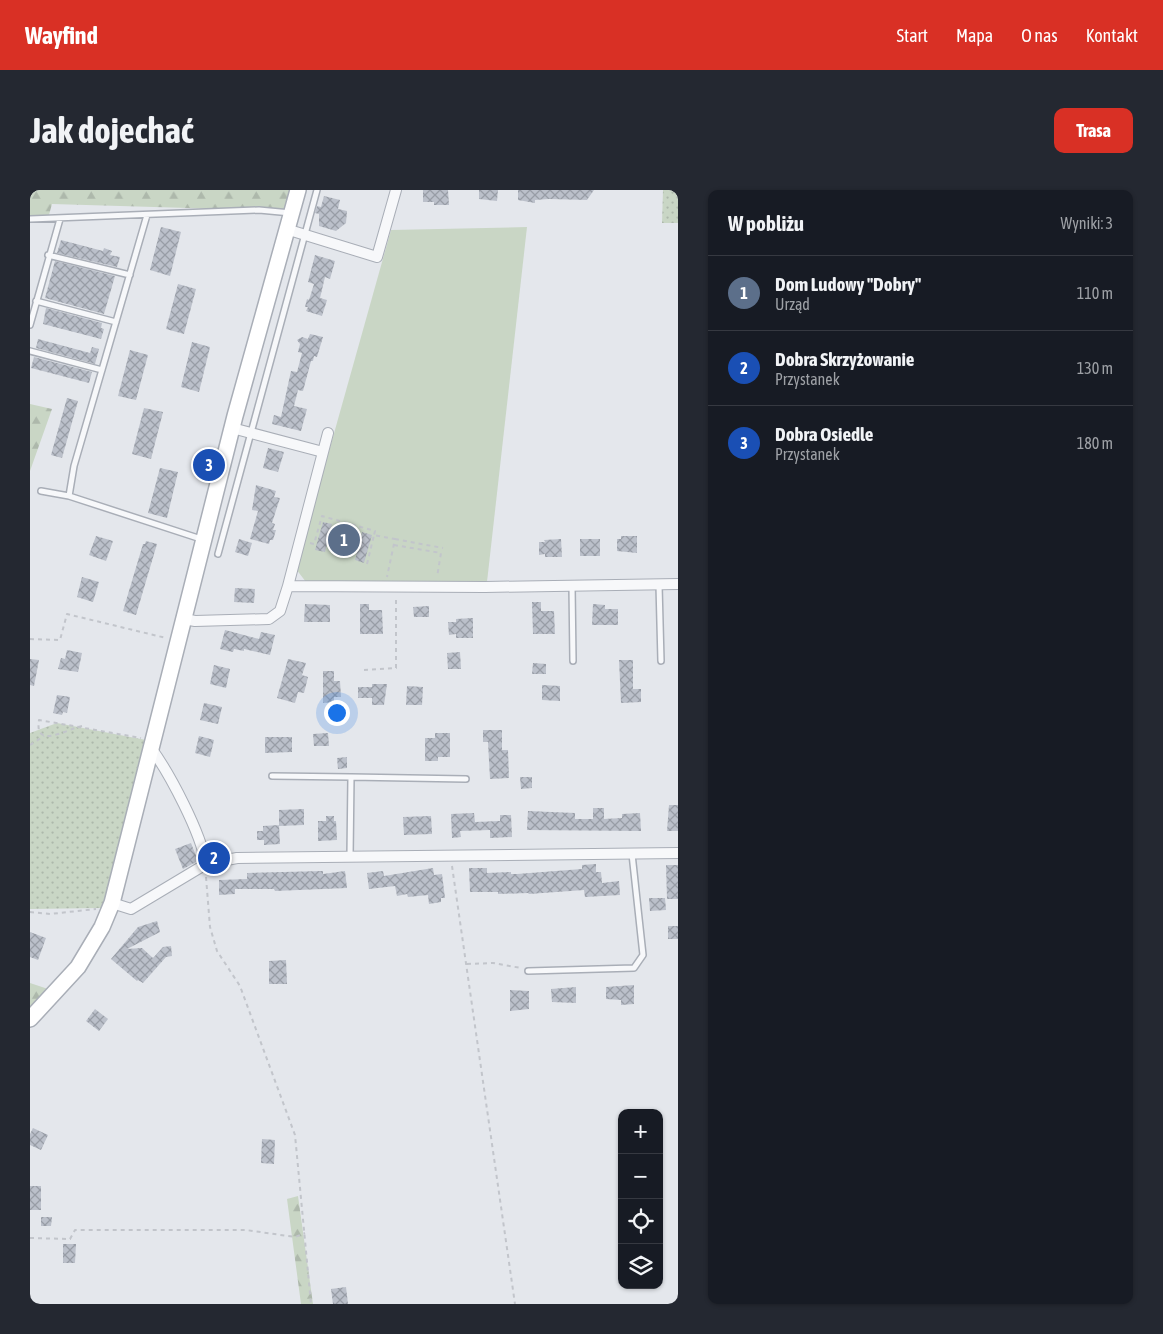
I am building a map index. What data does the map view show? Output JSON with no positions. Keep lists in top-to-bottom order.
{
  "page": {
    "header": "Wayfind",
    "nav": [
      "Start",
      "Mapa",
      "O nas",
      "Kontakt"
    ],
    "buttons": "Trasa",
    "title": "Jak dojechać",
    "heading": ["W pobliżu", "Wyniki: 3"],
    "list": [
      {
        "mark": "1",
        "name": "Dom Ludowy \"Dobry\"",
        "note": "Urząd",
        "value": "110 m"
      },
      {
        "mark": "2",
        "name": "Dobra Skrzyżowanie",
        "note": "Przystanek",
        "value": "130 m"
      },
      {
        "mark": "3",
        "name": "Dobra Osiedle",
        "note": "Przystanek",
        "value": "180 m"
      }
    ],
    "pins": ["3", "1", "2"],
    "map_buttons": ["+", "−"]
  }
}
